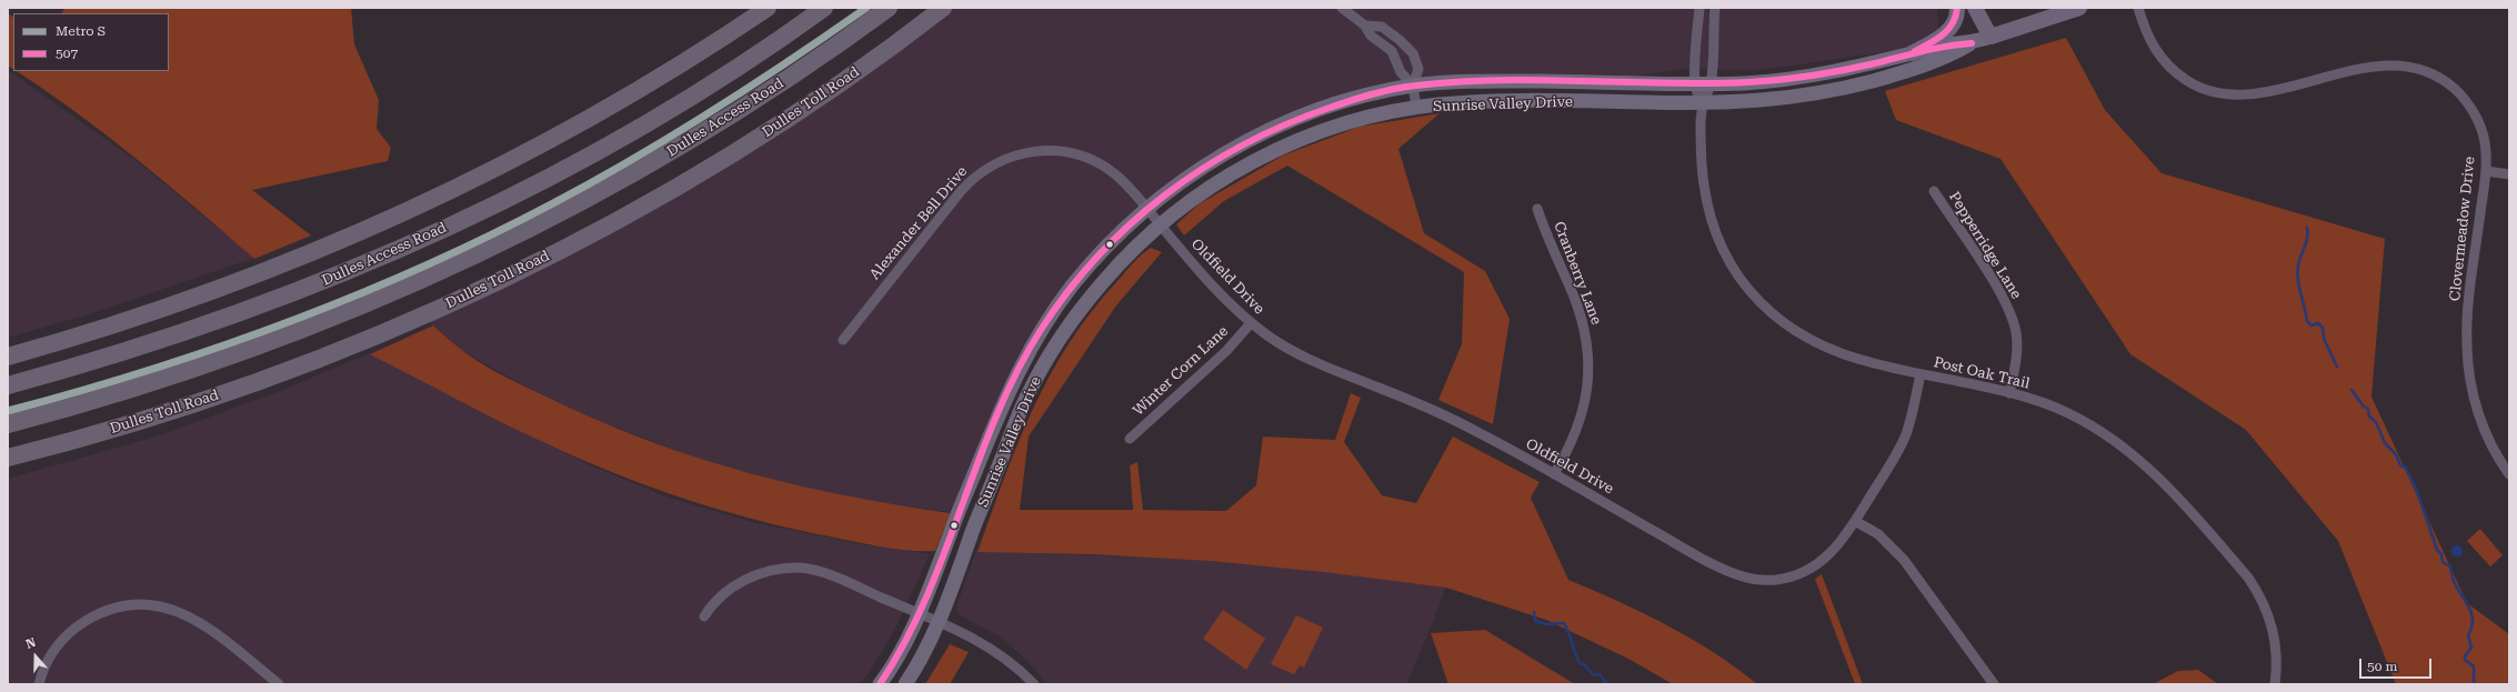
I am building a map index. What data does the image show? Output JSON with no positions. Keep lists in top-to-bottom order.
{
  "streets": {
    "highway": ["Dulles Toll Road", "Dulles Access Road"],
    "main road": ["Sunrise Valley Drive"],
    "street": [
      "Alexander Bell Drive",
      "Clovermeadow Drive",
      "Pepperridge Lane",
      "Cranberry Lane",
      "Oldfield Drive",
      "Winter Corn Lane",
      "Post Oak Trail"
    ]
  },
  "crossings": [
    ["Sunrise Valley Drive", "Alexander Bell Drive"],
    ["Sunrise Valley Drive", "Oldfield Drive"],
    ["Sunrise Valley Drive", "Post Oak Trail"],
    ["Alexander Bell Drive", "Oldfield Drive"],
    ["Pepperridge Lane", "Post Oak Trail"],
    ["Cranberry Lane", "Oldfield Drive"],
    ["Oldfield Drive", "Winter Corn Lane"],
    ["Oldfield Drive", "Post Oak Trail"]
  ],
  "lines": ["metro line S", "transit line 507"],
  "legend": ["Metro S", "507"],
  "scale_bar": "50 m",
  "north": "top"
}
